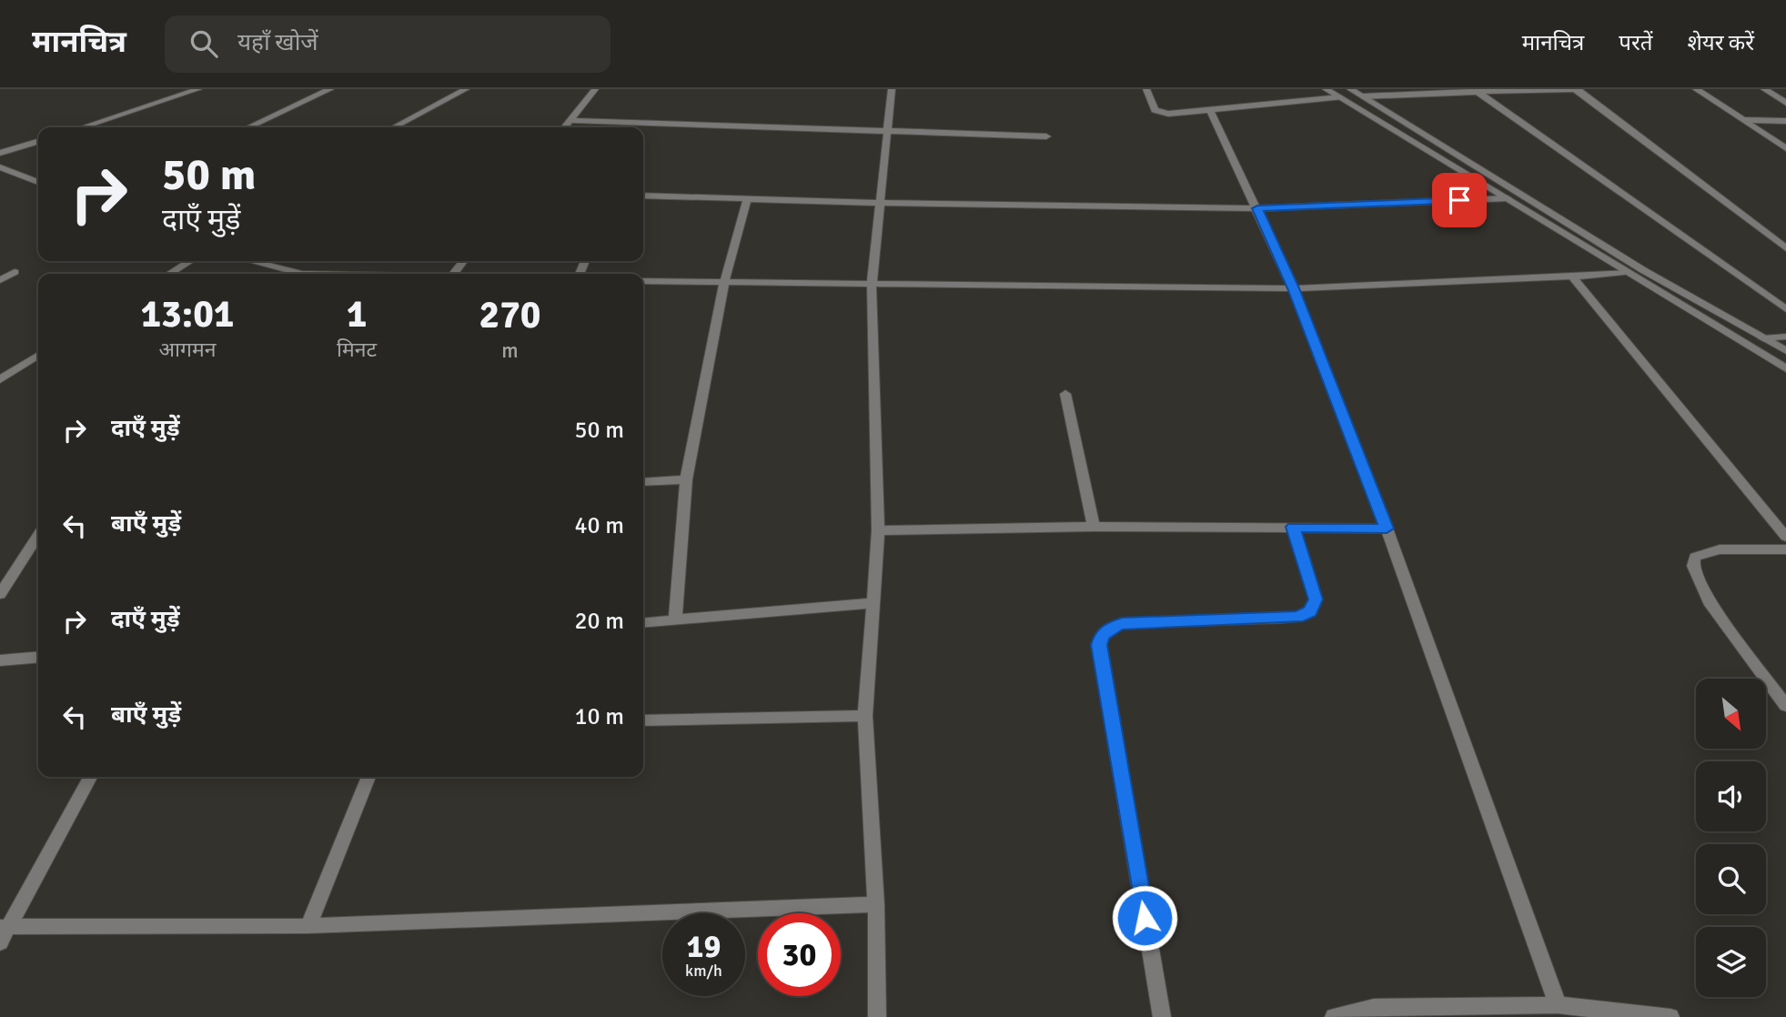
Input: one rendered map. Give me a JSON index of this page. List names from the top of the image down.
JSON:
{
  "north": "bottom right",
  "page": {
    "header": "मानचित्र",
    "search": "यहाँ खोजें",
    "nav": ["मानचित्र", "परतें", "शेयर करें"],
    "turn": ["50 m", "दाएँ मुड़ें"],
    "eta": [
      "13:01",
      "आगमन",
      "1",
      "मिनट",
      "270",
      "m"
    ],
    "list": [
      {
        "name": "दाएँ मुड़ें",
        "value": "50 m"
      },
      {
        "name": "बाएँ मुड़ें",
        "value": "40 m"
      },
      {
        "name": "दाएँ मुड़ें",
        "value": "20 m"
      },
      {
        "name": "बाएँ मुड़ें",
        "value": "10 m"
      }
    ],
    "speed": "19 km/h",
    "limit": "30"
  }
}
